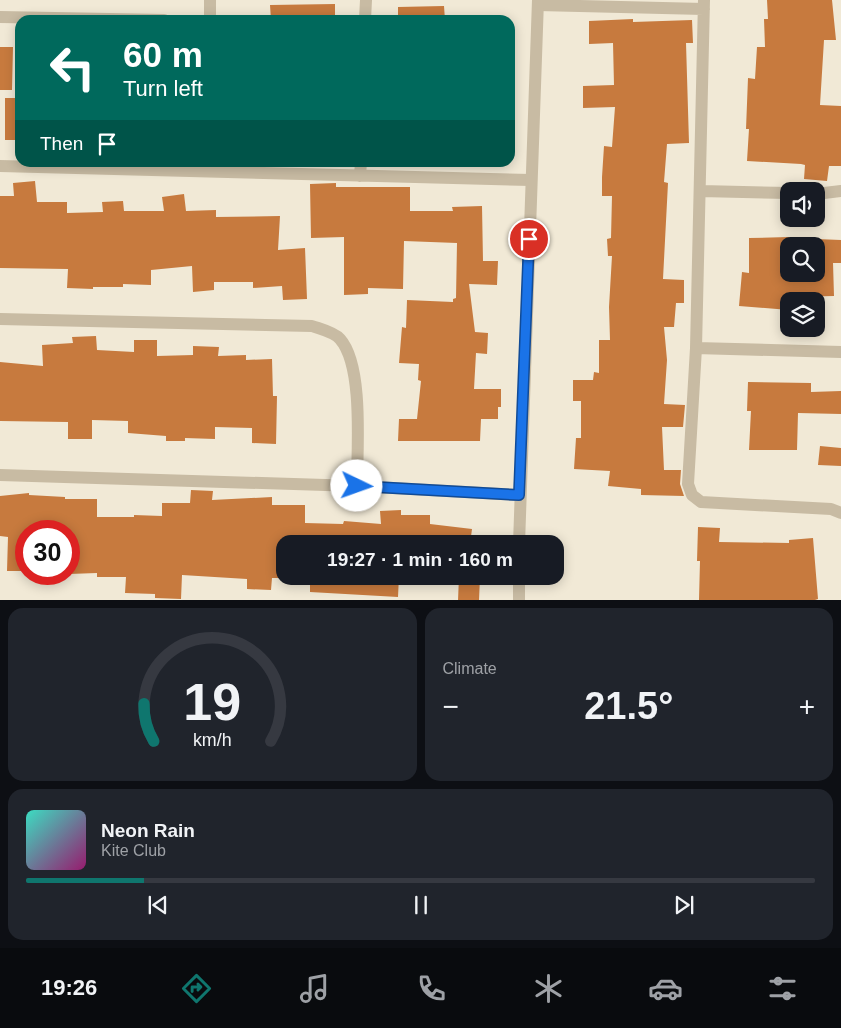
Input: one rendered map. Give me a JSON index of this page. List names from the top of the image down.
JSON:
{
  "page": {
    "turn": ["60 m", "Turn left"],
    "then": "Then",
    "limit": "30",
    "trip": "19:27 · 1 min · 160 m",
    "tile": "Climate",
    "heat": ["−", "21.5°", "+"],
    "song": ["Neon Rain", "Kite Club"],
    "tabs": "19:26",
    "gauge": ["19", "km/h"]
  }
}
